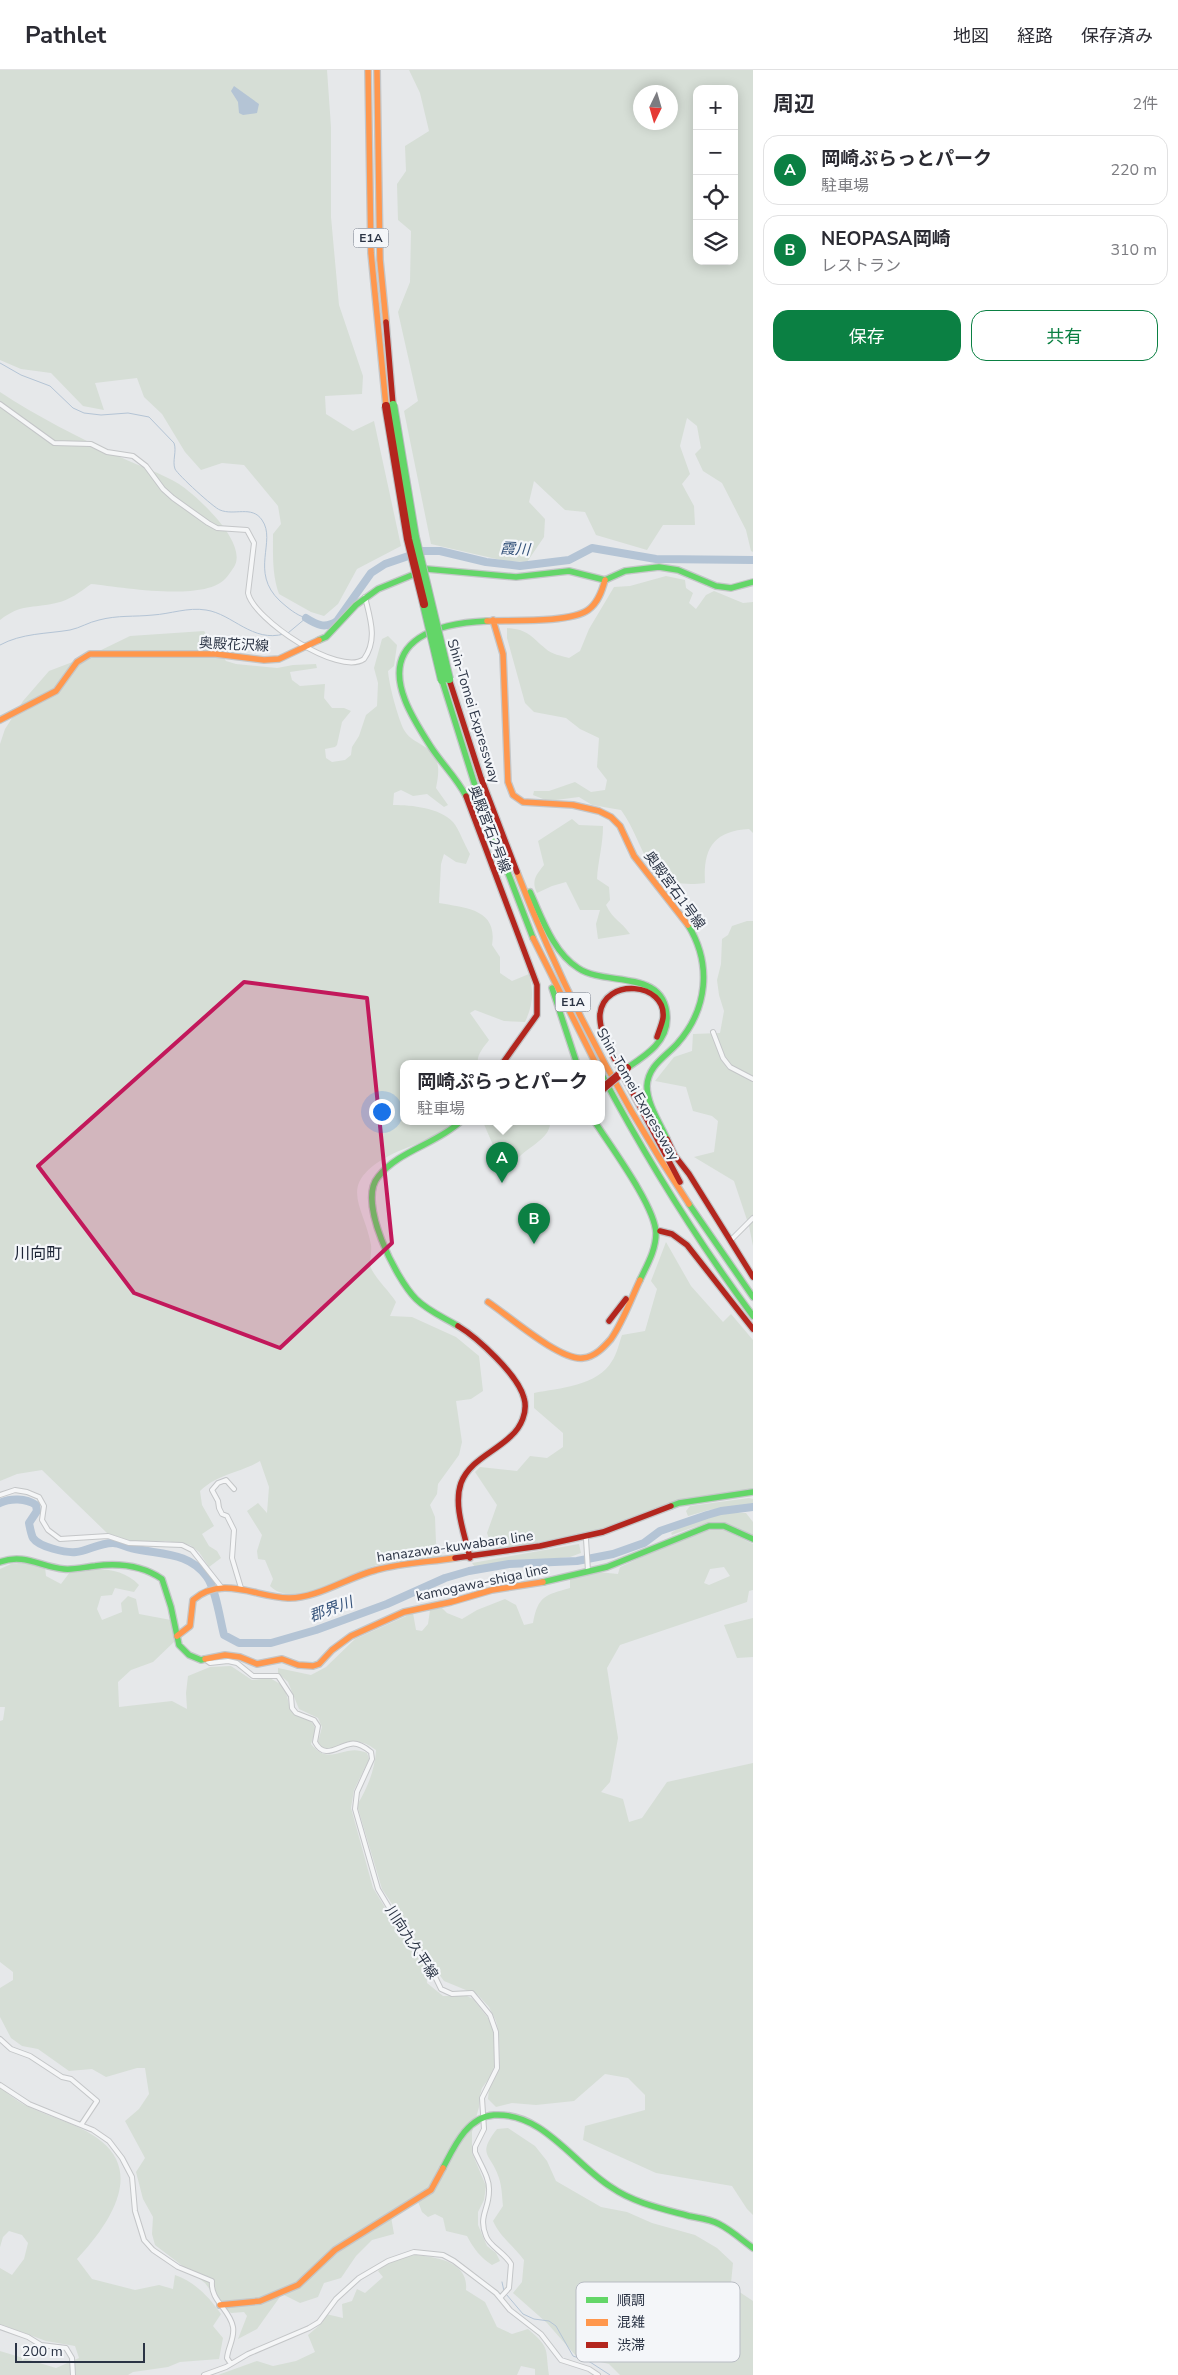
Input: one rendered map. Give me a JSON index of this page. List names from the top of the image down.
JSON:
{
  "streets": {
    "main road": [
      "E1A",
      "奥殿花沢線",
      "Shin-Tomei Expressway",
      "奥殿宮石2号線",
      "奥殿宮石1号線",
      "hanazawa-kuwabara line",
      "kamogawa-shiga line"
    ],
    "street": ["川向九久平線"]
  },
  "crossings": [
    ["奥殿花沢線", "奥殿宮石2号線"],
    ["奥殿宮石2号線", "奥殿宮石1号線"],
    ["kamogawa-shiga line", "川向九久平線"]
  ],
  "districts": ["川向町"],
  "water": ["霞川", "郡界川"],
  "legend": ["順調", "混雑", "渋滞"],
  "scale_bar": "200 m",
  "north": "bottom",
  "page": {
    "header": "Pathlet",
    "nav": ["地図", "経路", "保存済み"],
    "heading": ["周辺", "2件"],
    "map_buttons": ["+", "−"],
    "list": [
      {
        "mark": "A",
        "name": "岡崎ぷらっとパーク",
        "note": "駐車場",
        "value": "220 m"
      },
      {
        "mark": "B",
        "name": "NEOPASA岡崎",
        "note": "レストラン",
        "value": "310 m"
      }
    ],
    "buttons": ["保存", "共有"],
    "popup": ["岡崎ぷらっとパーク", "駐車場"],
    "pins": ["A", "B"],
    "scale": "200 m"
  }
}
